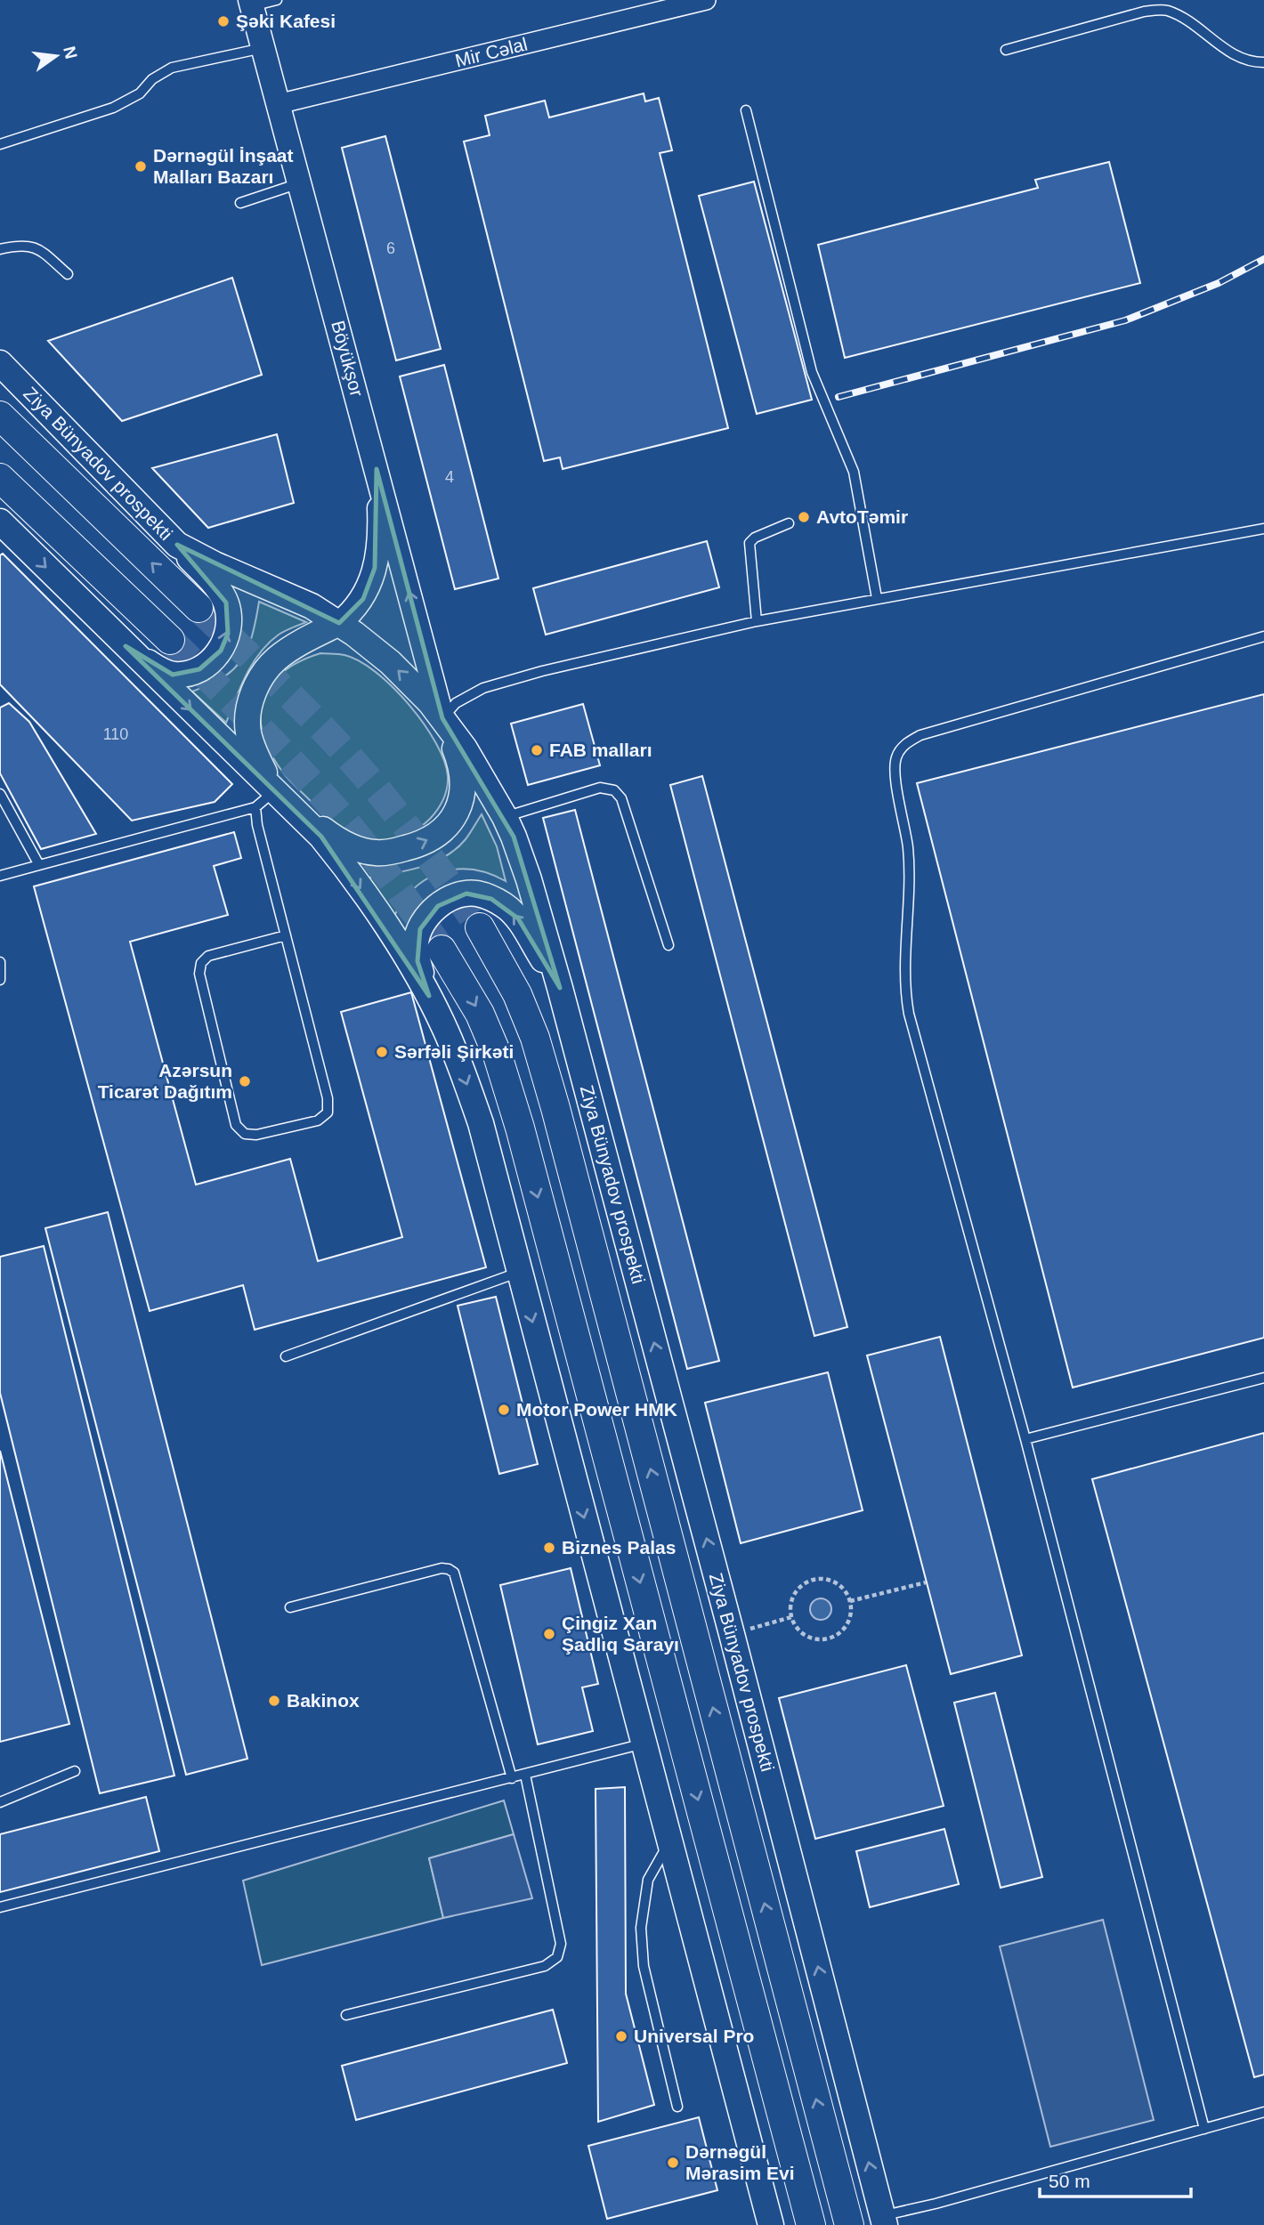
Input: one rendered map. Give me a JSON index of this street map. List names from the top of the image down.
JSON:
{
  "streets": {
    "main road": ["Ziya Bünyadov prospekti"],
    "street": ["Mir Cəlal", "Böyükşor"]
  },
  "crossings": [
    ["Mir Cəlal", "Böyükşor"],
    ["Böyükşor", "Ziya Bünyadov prospekti"]
  ],
  "places": [
    "Şəki Kafesi",
    "Dərnəgül İnşaat Malları Bazarı",
    "AvtoTəmir",
    "FAB malları",
    "Sərfəli Şirkəti",
    "Azərsun Ticarət Dağıtım",
    "Motor Power HMK",
    "Biznes Palas",
    "Çingiz Xan Şadlıq Sarayı",
    "Bakinox",
    "Universal Pro",
    "Dərnəgül Mərasim Evi"
  ],
  "house_numbers": ["6", "4", "110"],
  "scale_bar": "50 m",
  "north": "right"
}
